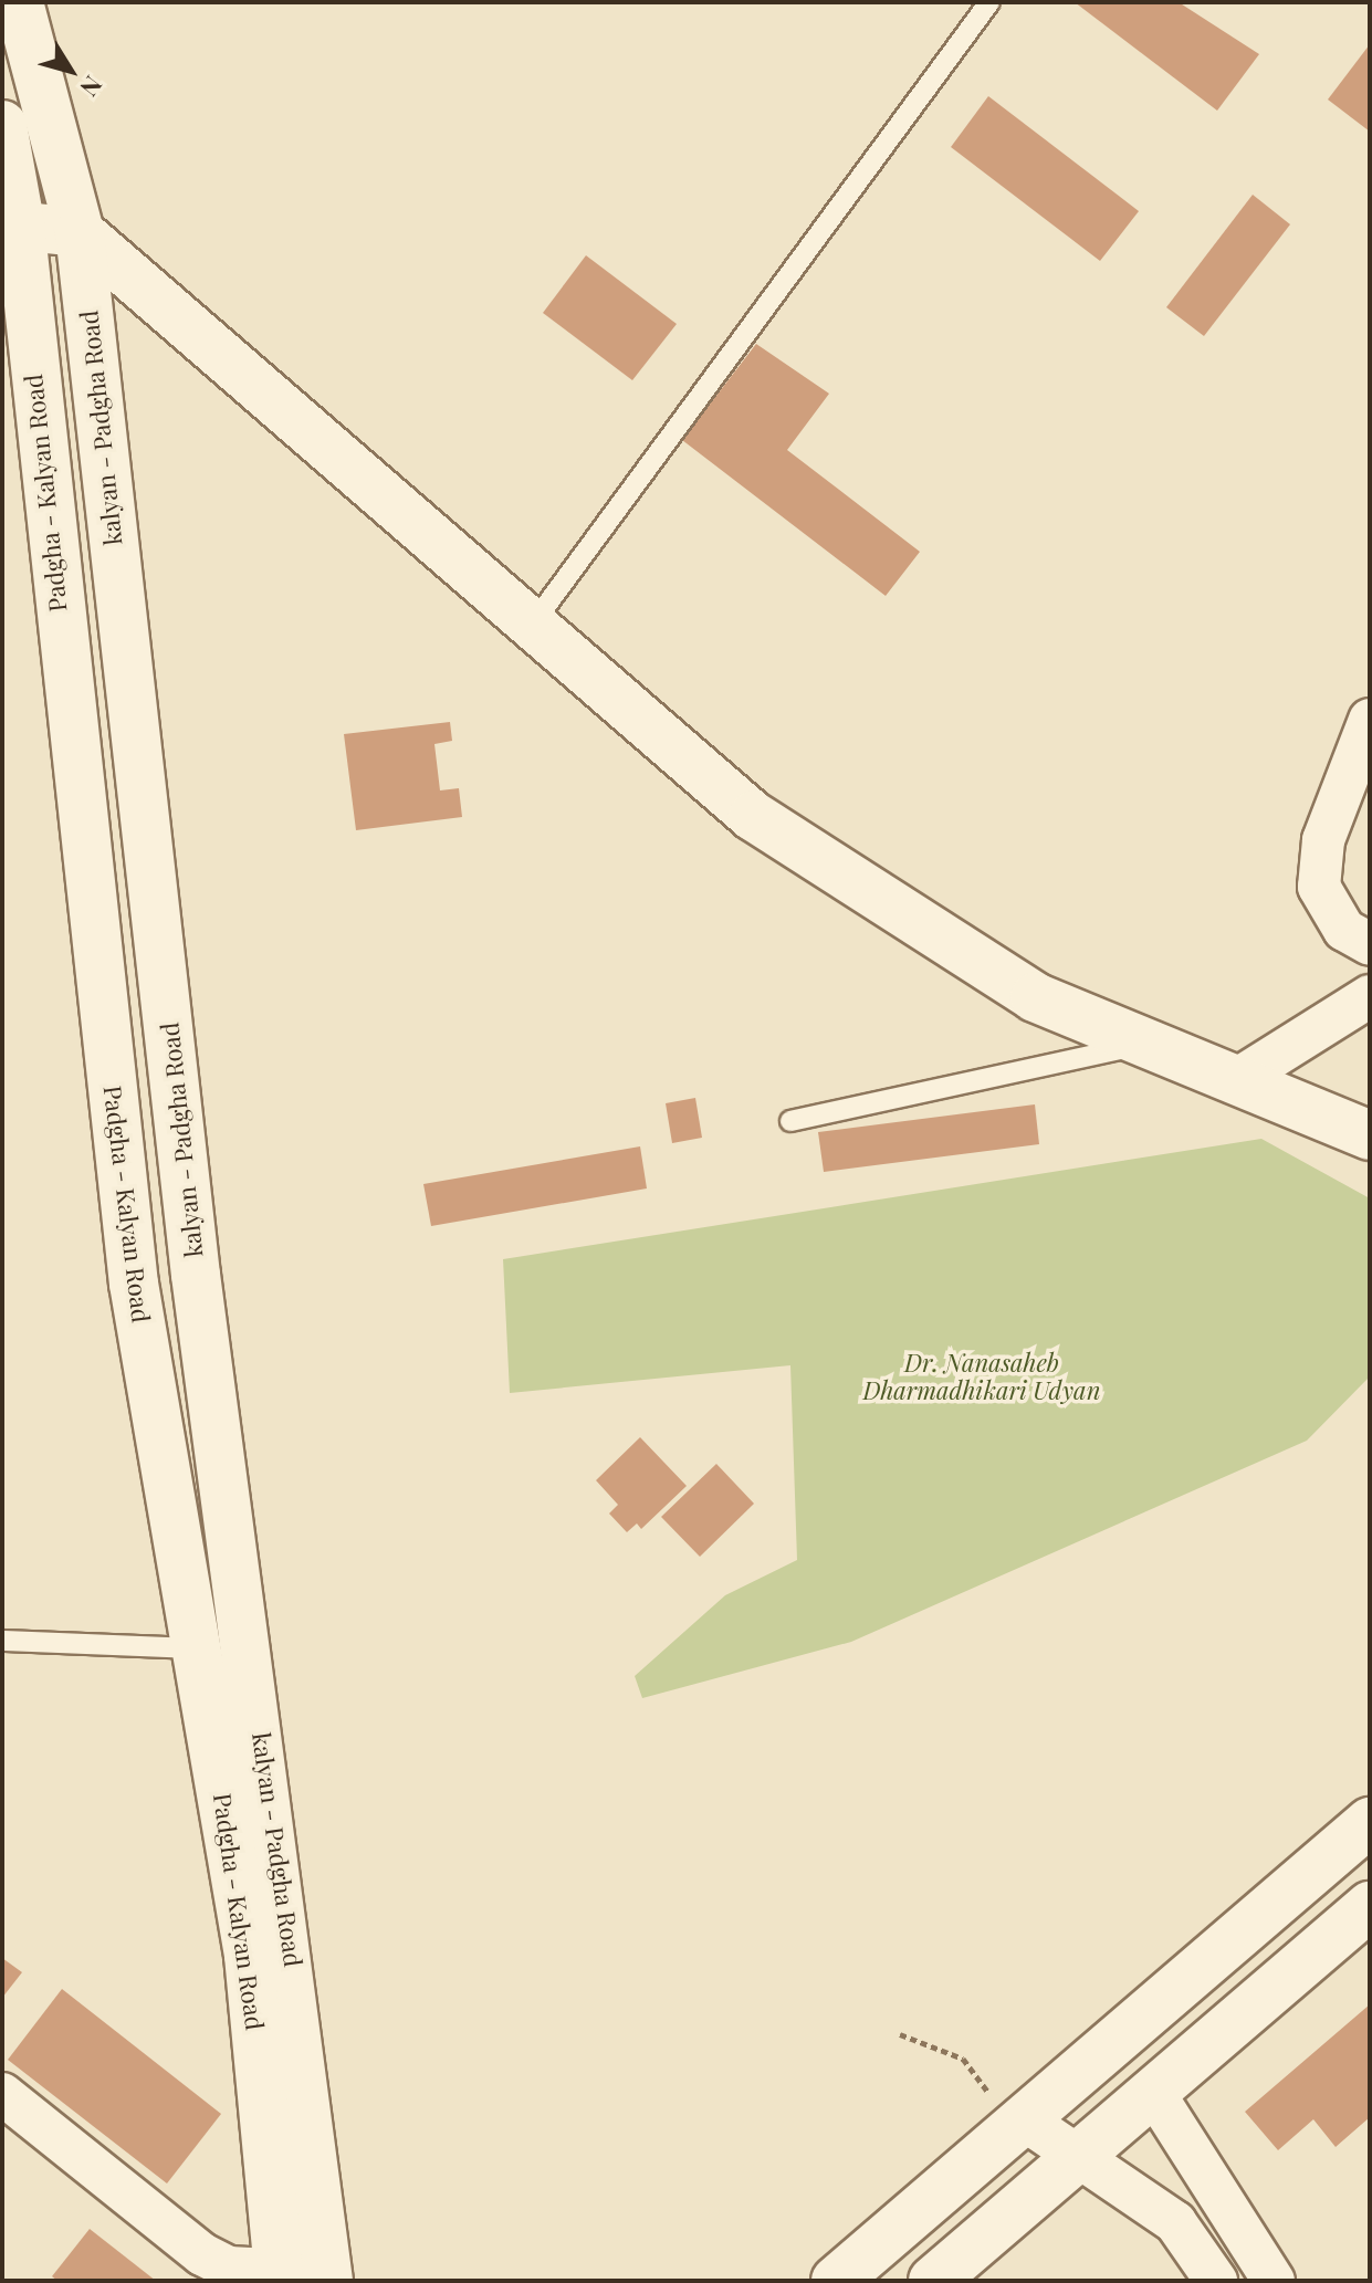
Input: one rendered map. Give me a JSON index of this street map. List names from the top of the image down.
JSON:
{
  "streets": {
    "main road": ["kalyan - Padgha Road", "Padgha - Kalyan Road"]
  },
  "parks": ["Dr. Nanasaheb Dharmadhikari Udyan"],
  "north": "bottom right"
}
